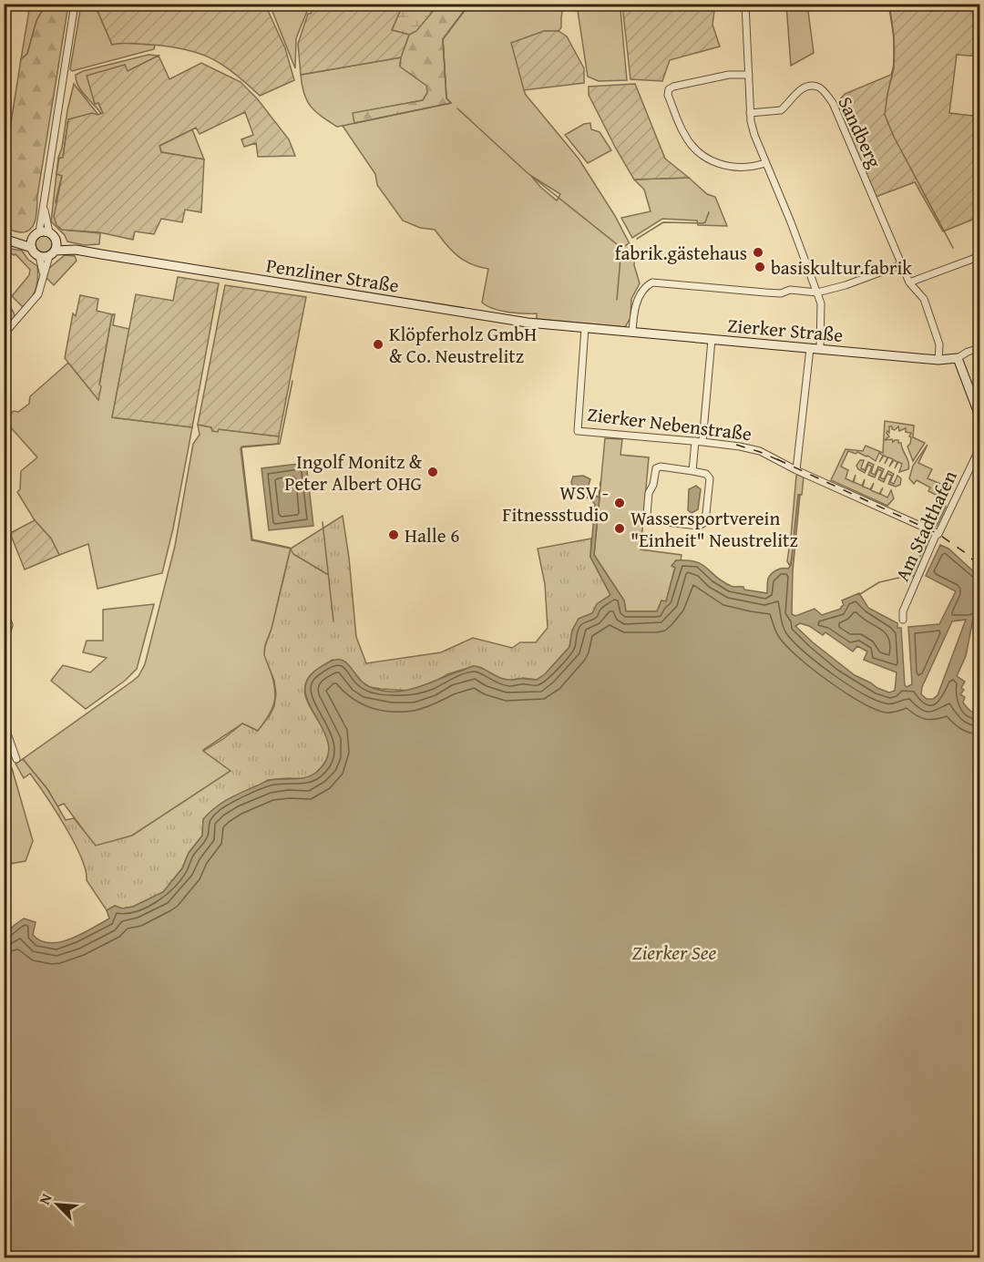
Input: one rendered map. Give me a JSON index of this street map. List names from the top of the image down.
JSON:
{
  "streets": {
    "main road": ["Penzliner Straße", "Zierker Straße"],
    "street": ["Sandberg", "Zierker Nebenstraße", "Am Stadthafen"]
  },
  "crossings": [
    ["Sandberg", "Zierker Straße"],
    ["Penzliner Straße", "Zierker Straße"],
    ["Penzliner Straße", "Zierker Nebenstraße"],
    ["Zierker Straße", "Zierker Nebenstraße"],
    ["Zierker Nebenstraße", "Am Stadthafen"]
  ],
  "water": ["Zierker See"],
  "places": [
    "fabrik.gästehaus",
    "basiskultur.fabrik",
    "Klöpferholz GmbH & Co. Neustrelitz",
    "Ingolf Monitz & Peter Albert OHG",
    "WSV - Fitnessstudio",
    "Wassersportverein \"Einheit\" Neustrelitz",
    "Halle 6"
  ],
  "north": "top left"
}
